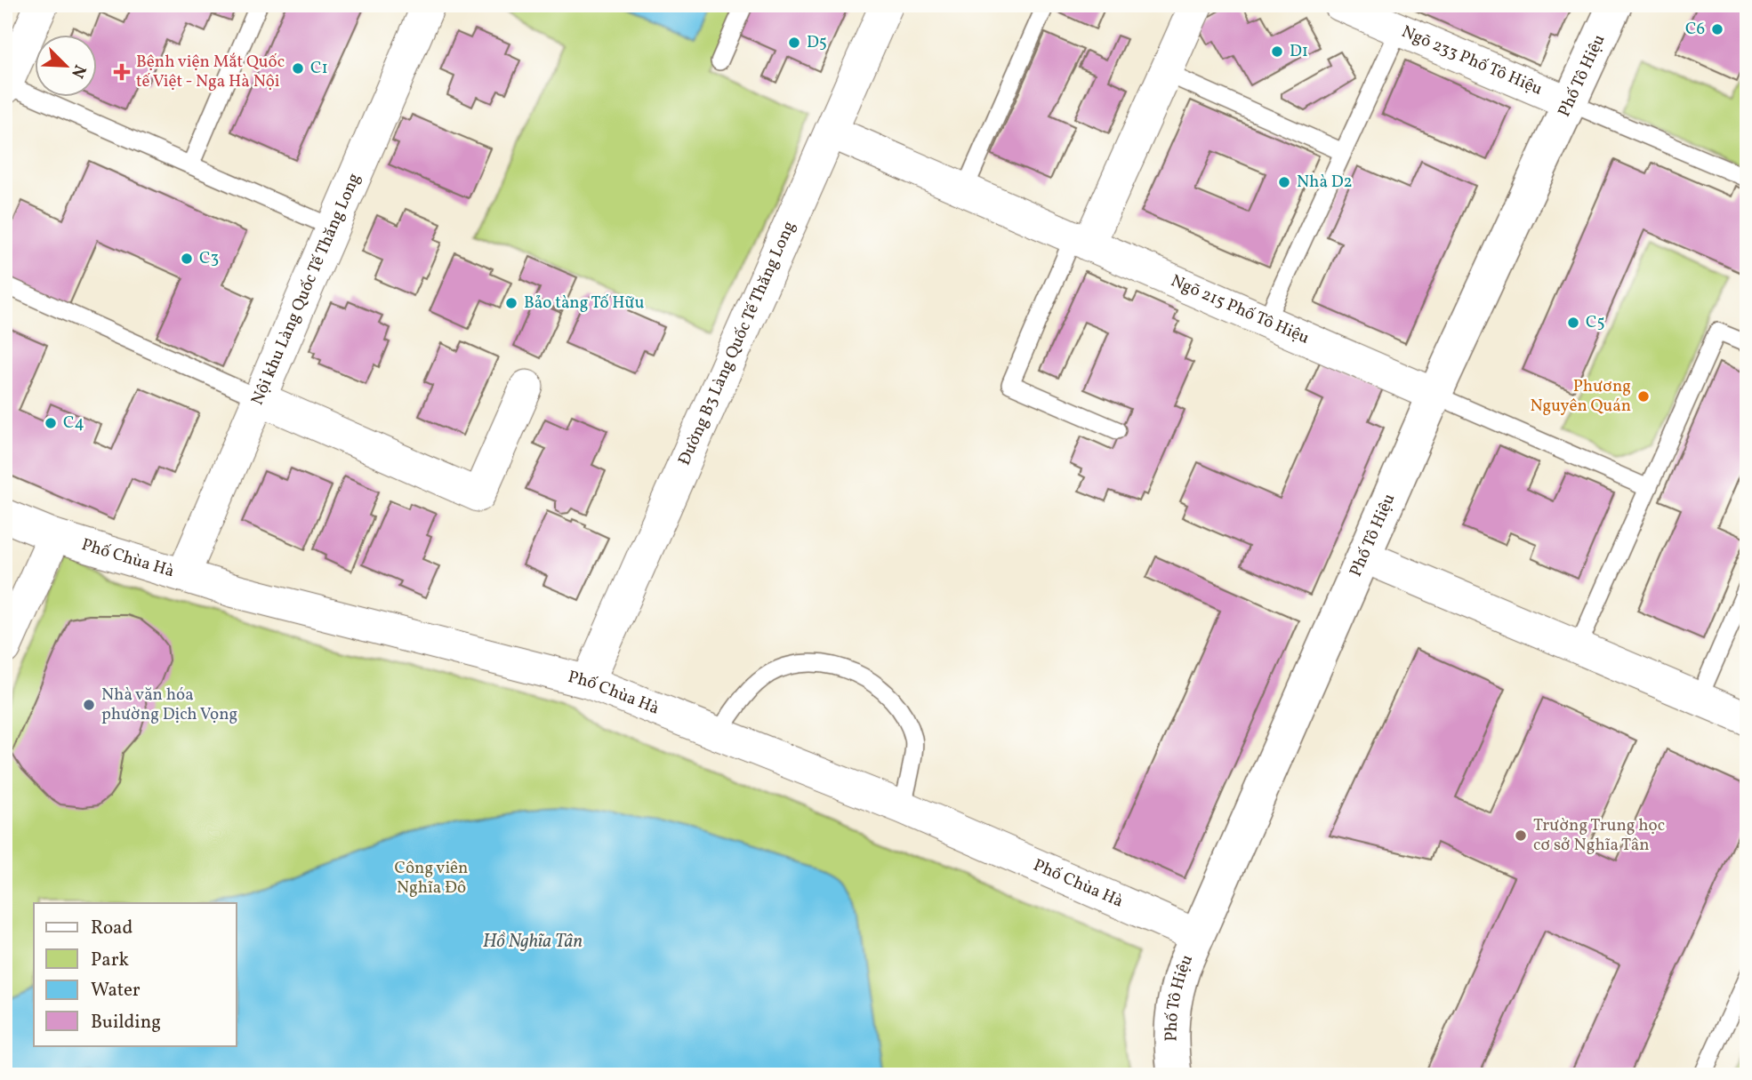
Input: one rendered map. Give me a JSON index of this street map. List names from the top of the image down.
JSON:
{
  "streets": {
    "street": [
      "Ngõ 233 Phố Tô Hiệu",
      "Phố Tô Hiệu",
      "Nội khu Làng Quốc Tế Thăng Long",
      "Ngõ 215 Phố Tô Hiệu",
      "Đường B3 Làng Quốc Tế Thăng Long",
      "Phố Chùa Hà"
    ]
  },
  "crossings": [
    ["Ngõ 233 Phố Tô Hiệu", "Phố Tô Hiệu"],
    ["Phố Tô Hiệu", "Ngõ 215 Phố Tô Hiệu"],
    ["Phố Tô Hiệu", "Phố Chùa Hà"],
    ["Nội khu Làng Quốc Tế Thăng Long", "Phố Chùa Hà"],
    ["Ngõ 215 Phố Tô Hiệu", "Đường B3 Làng Quốc Tế Thăng Long"],
    ["Đường B3 Làng Quốc Tế Thăng Long", "Phố Chùa Hà"]
  ],
  "water": ["Hồ Nghĩa Tân"],
  "parks": ["Công viên Nghĩa Đô"],
  "places": {
    "other": [
      "C6",
      "D5",
      "D1",
      "C1",
      "Nhà D2",
      "C3",
      "Bảo tàng Tố Hữu",
      "C5",
      "Phương Nguyên Quán",
      "C4",
      "Nhà văn hóa phường Dịch Vọng",
      "Trường Trung học cơ sở Nghĩa Tân"
    ],
    "health": ["Bệnh viện Mắt Quốc tế Việt - Nga Hà Nội"]
  },
  "legend": [
    "Road",
    "Park",
    "Water",
    "Building"
  ],
  "north": "bottom right"
}
